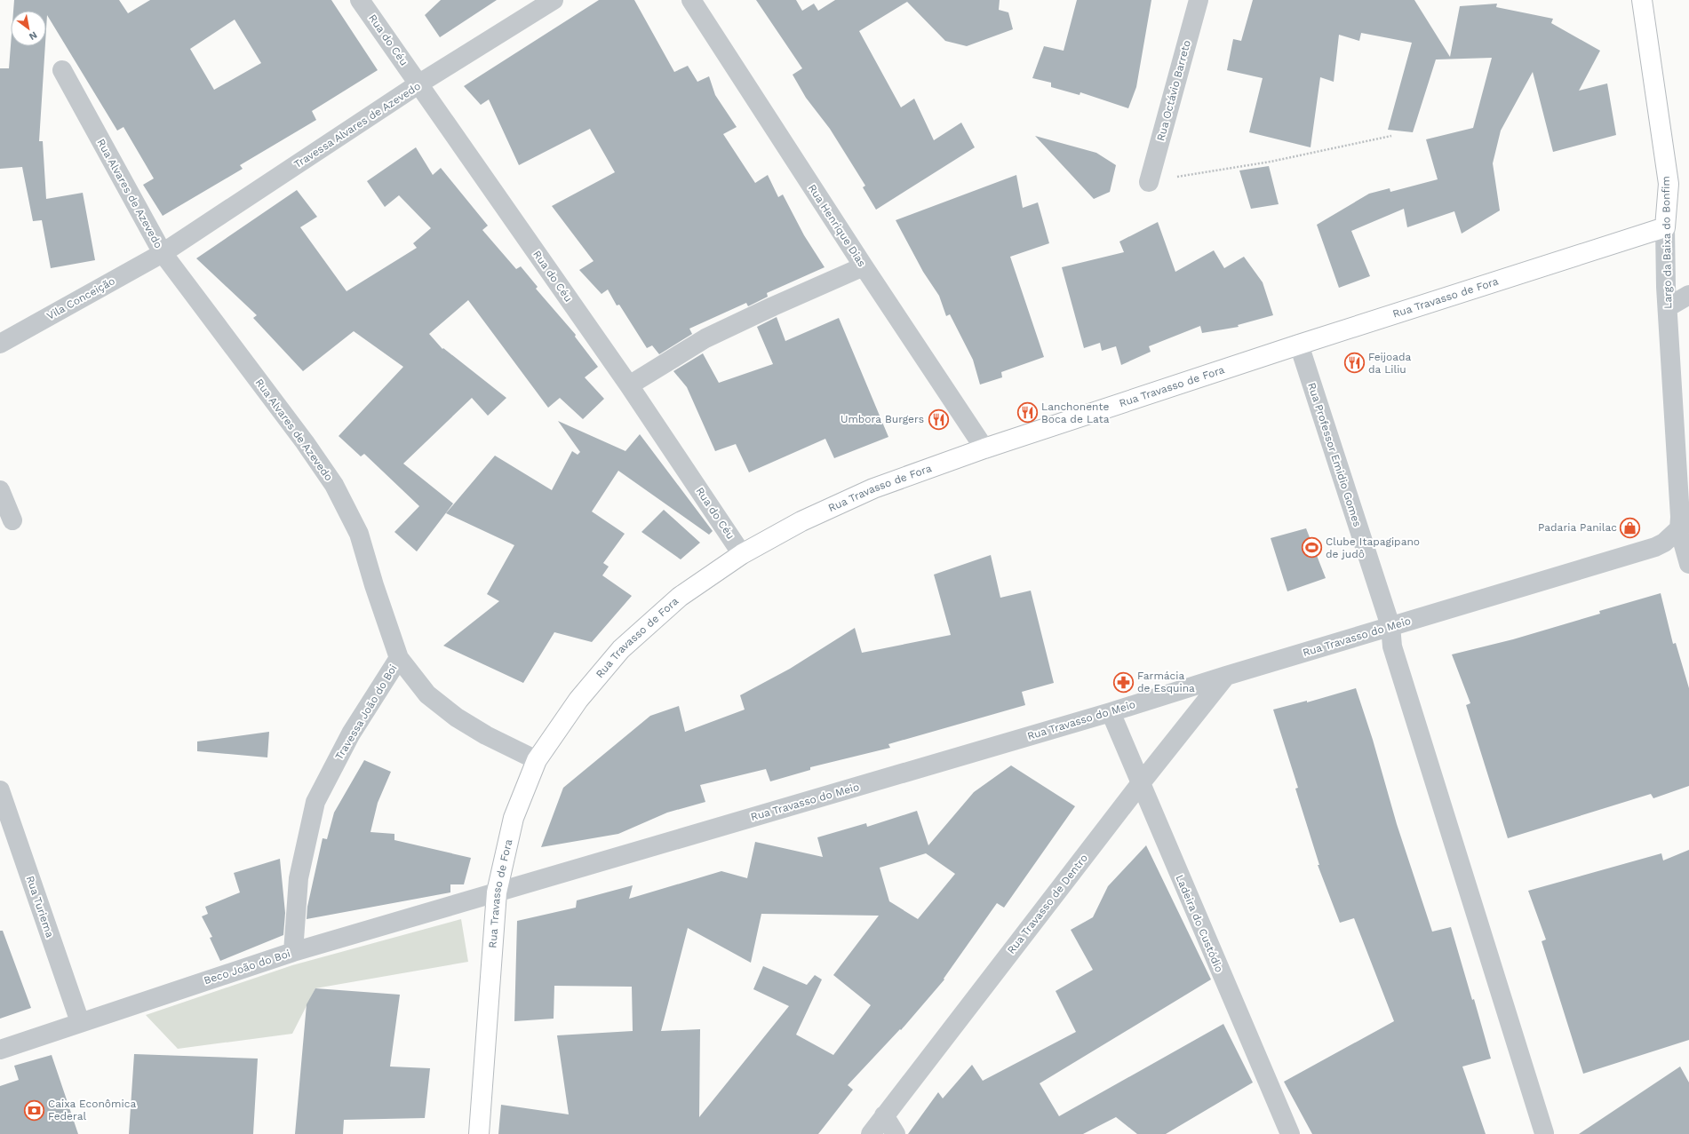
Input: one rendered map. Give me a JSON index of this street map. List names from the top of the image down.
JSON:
{
  "streets": {
    "main road": ["Largo da Baixa do Bonfim", "Rua Travasso de Fora"],
    "street": [
      "Rua do Céu",
      "Rua Octávio Barreto",
      "Travessa Alvares de Azevedo",
      "Rua Alvares de Azevedo",
      "Rua Henrique Dias",
      "Vila Conceição",
      "Rua Professor Emidio Gomes",
      "Rua Travasso do Meio",
      "Travessa João do Boi",
      "Rua Travasso de Dentro",
      "Rua Turiema",
      "Ladeira do Custódio",
      "Beco João do Boi"
    ]
  },
  "crossings": [
    ["Rua do Céu", "Travessa Alvares de Azevedo"],
    ["Rua do Céu", "Rua Travasso de Fora"],
    ["Travessa Alvares de Azevedo", "Rua Alvares de Azevedo"],
    ["Travessa Alvares de Azevedo", "Vila Conceição"],
    ["Rua Alvares de Azevedo", "Vila Conceição"],
    ["Rua Alvares de Azevedo", "Rua Travasso de Fora"],
    ["Rua Alvares de Azevedo", "Travessa João do Boi"],
    ["Rua Henrique Dias", "Rua Travasso de Fora"],
    ["Largo da Baixa do Bonfim", "Rua Travasso de Fora"],
    ["Largo da Baixa do Bonfim", "Rua Travasso do Meio"],
    ["Rua Travasso de Fora", "Rua Professor Emidio Gomes"],
    ["Rua Travasso de Fora", "Rua Travasso do Meio"],
    ["Rua Travasso de Fora", "Beco João do Boi"],
    ["Rua Professor Emidio Gomes", "Rua Travasso do Meio"],
    ["Rua Travasso do Meio", "Rua Travasso de Dentro"],
    ["Rua Travasso do Meio", "Ladeira do Custódio"],
    ["Rua Travasso do Meio", "Beco João do Boi"],
    ["Travessa João do Boi", "Beco João do Boi"],
    ["Rua Travasso de Dentro", "Ladeira do Custódio"],
    ["Rua Turiema", "Beco João do Boi"]
  ],
  "places": {
    "restaurant": ["Feijoada da Liliu", "Lanchonente Boca de Lata", "Umbora Burgers"],
    "shop": ["Padaria Panilac"],
    "sports": ["Clube Itapagipano de judô"],
    "pharmacy": ["Farmácia de Esquina"],
    "bank": ["Caixa Econômica Federal"]
  },
  "north": "bottom right"
}
